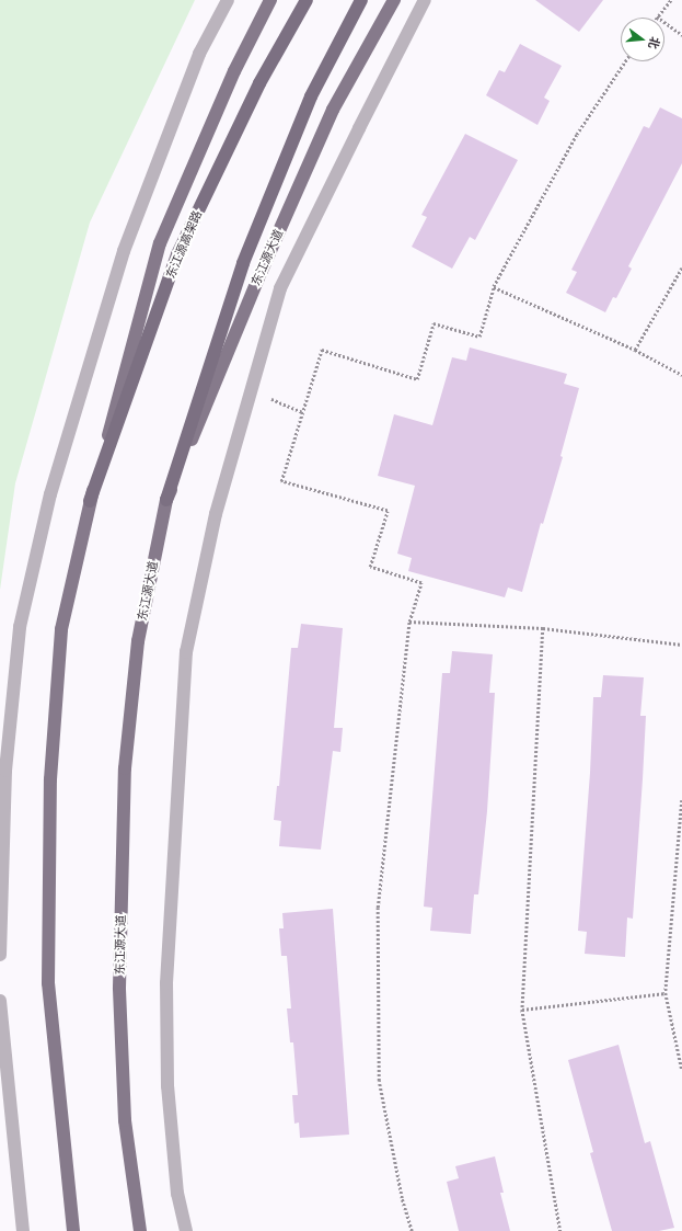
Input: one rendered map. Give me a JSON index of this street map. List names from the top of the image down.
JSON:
{
  "streets": {
    "highway": ["东江源高架路"],
    "main road": ["东江源大道"]
  },
  "north": "right"
}
